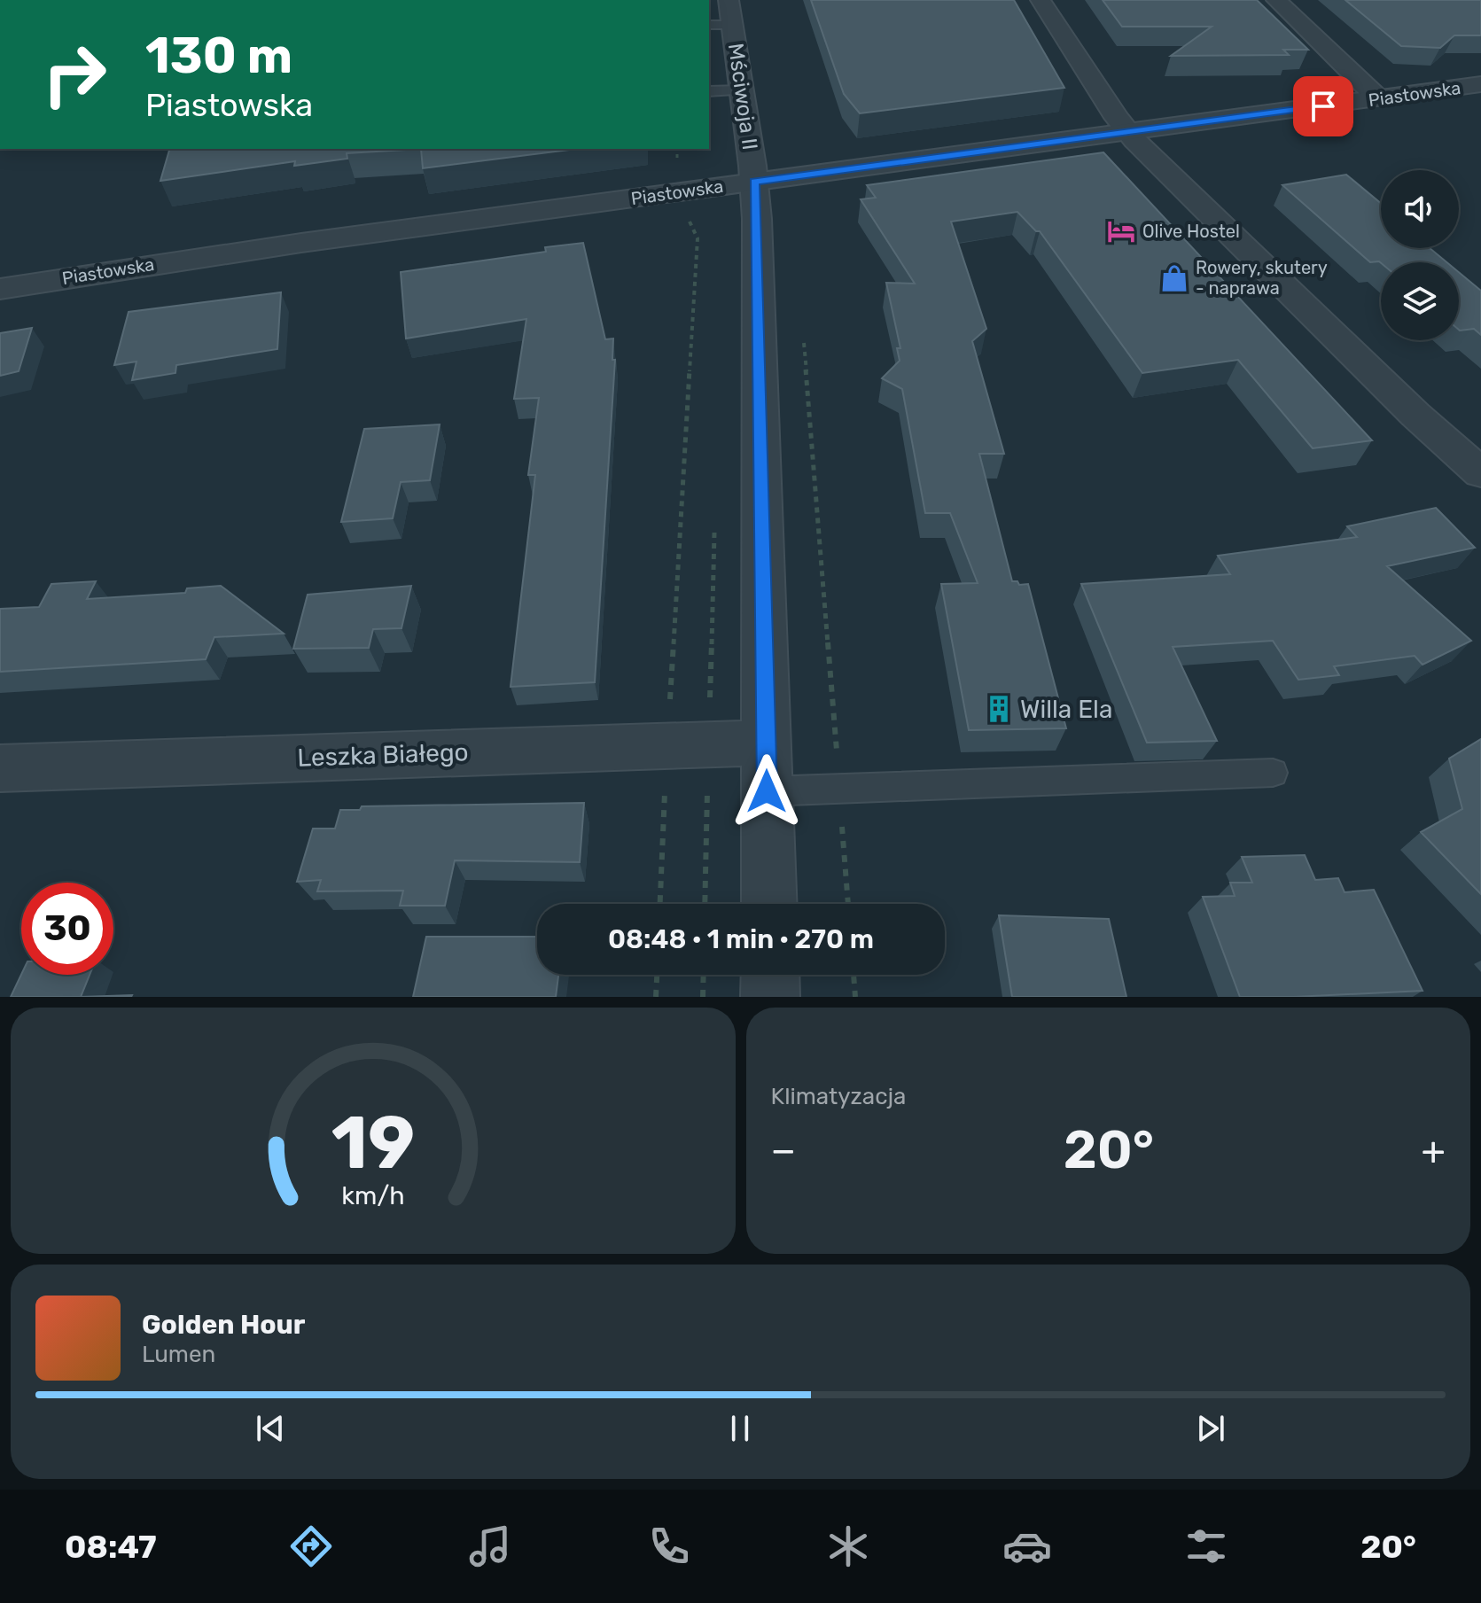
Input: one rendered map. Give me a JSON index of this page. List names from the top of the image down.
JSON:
{
  "streets": {
    "street": ["Piastowska", "Mściwoja II", "Leszka Białego"]
  },
  "crossings": [
    ["Piastowska", "Mściwoja II"],
    ["Mściwoja II", "Leszka Białego"]
  ],
  "places": {
    "hotel": ["Olive Hostel"],
    "shop": ["Rowery, skutery - naprawa"],
    "building": ["Willa Ela"]
  },
  "page": {
    "turn": ["130 m", "Piastowska"],
    "limit": "30",
    "trip": "08:48 · 1 min · 270 m",
    "tile": "Klimatyzacja",
    "heat": ["−", "20°", "+"],
    "song": ["Golden Hour", "Lumen"],
    "tabs": ["08:47", "20°"],
    "gauge": ["19", "km/h"]
  }
}
